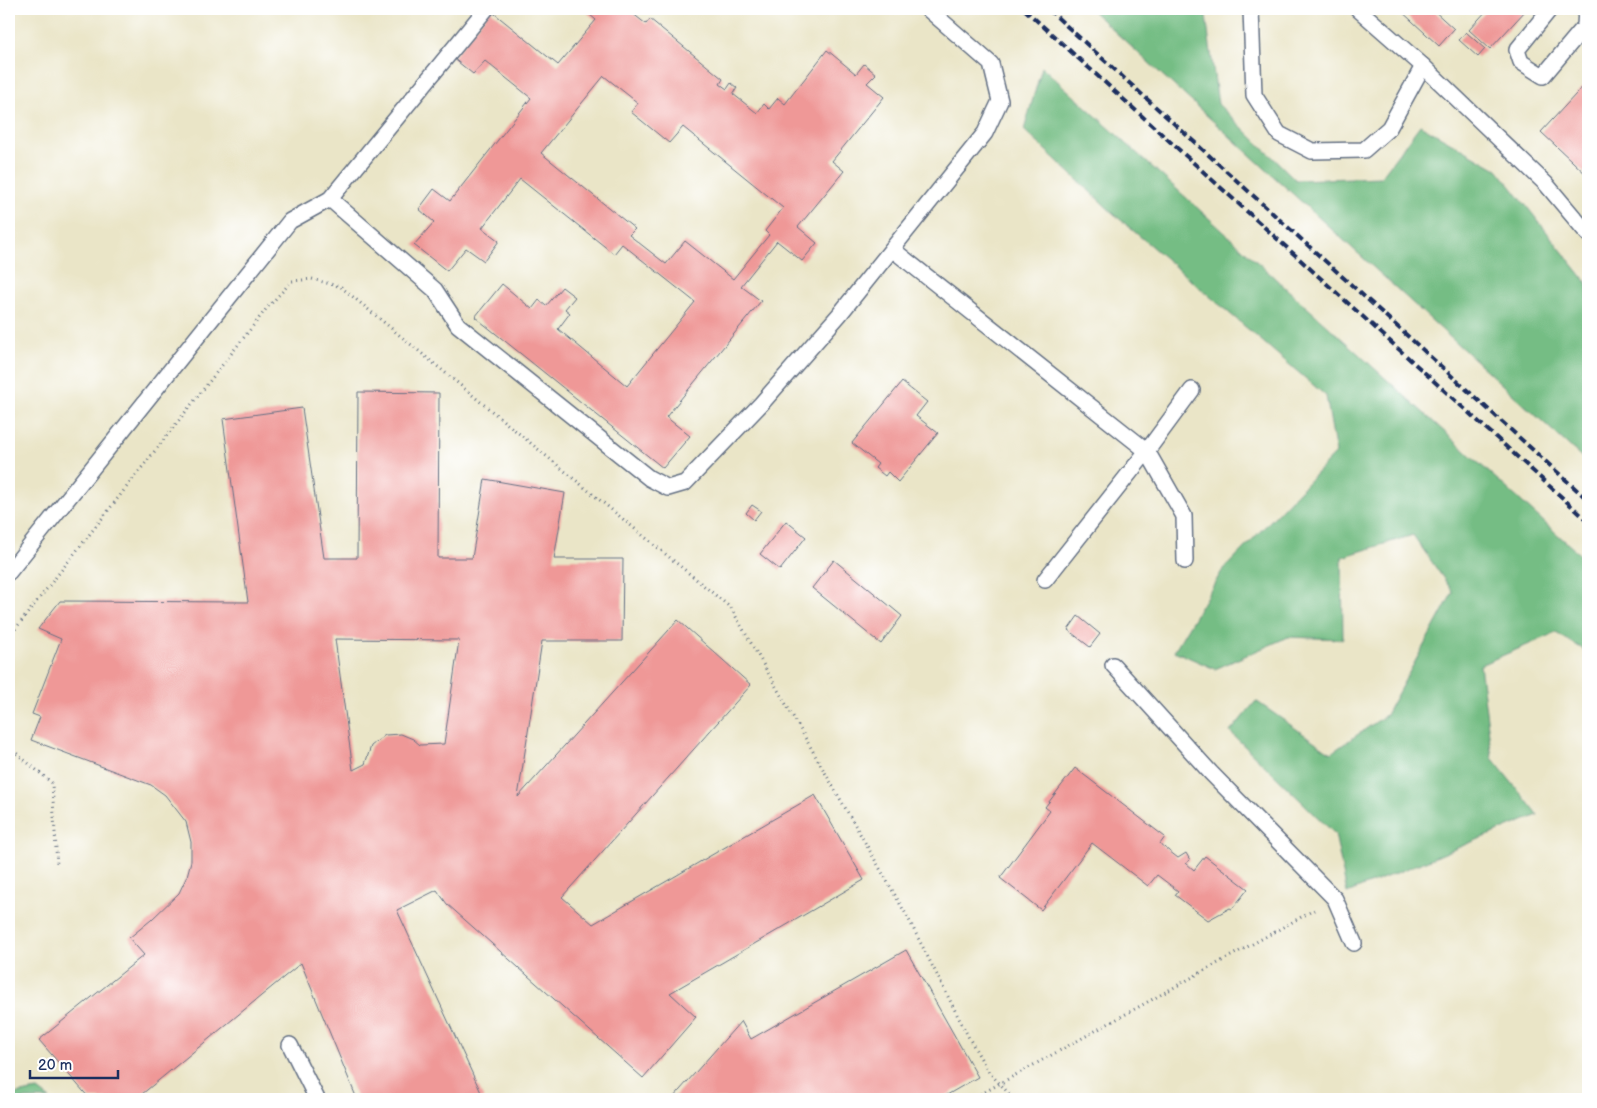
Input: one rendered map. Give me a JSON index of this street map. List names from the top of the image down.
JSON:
{
  "scale_bar": "20 m"
}
